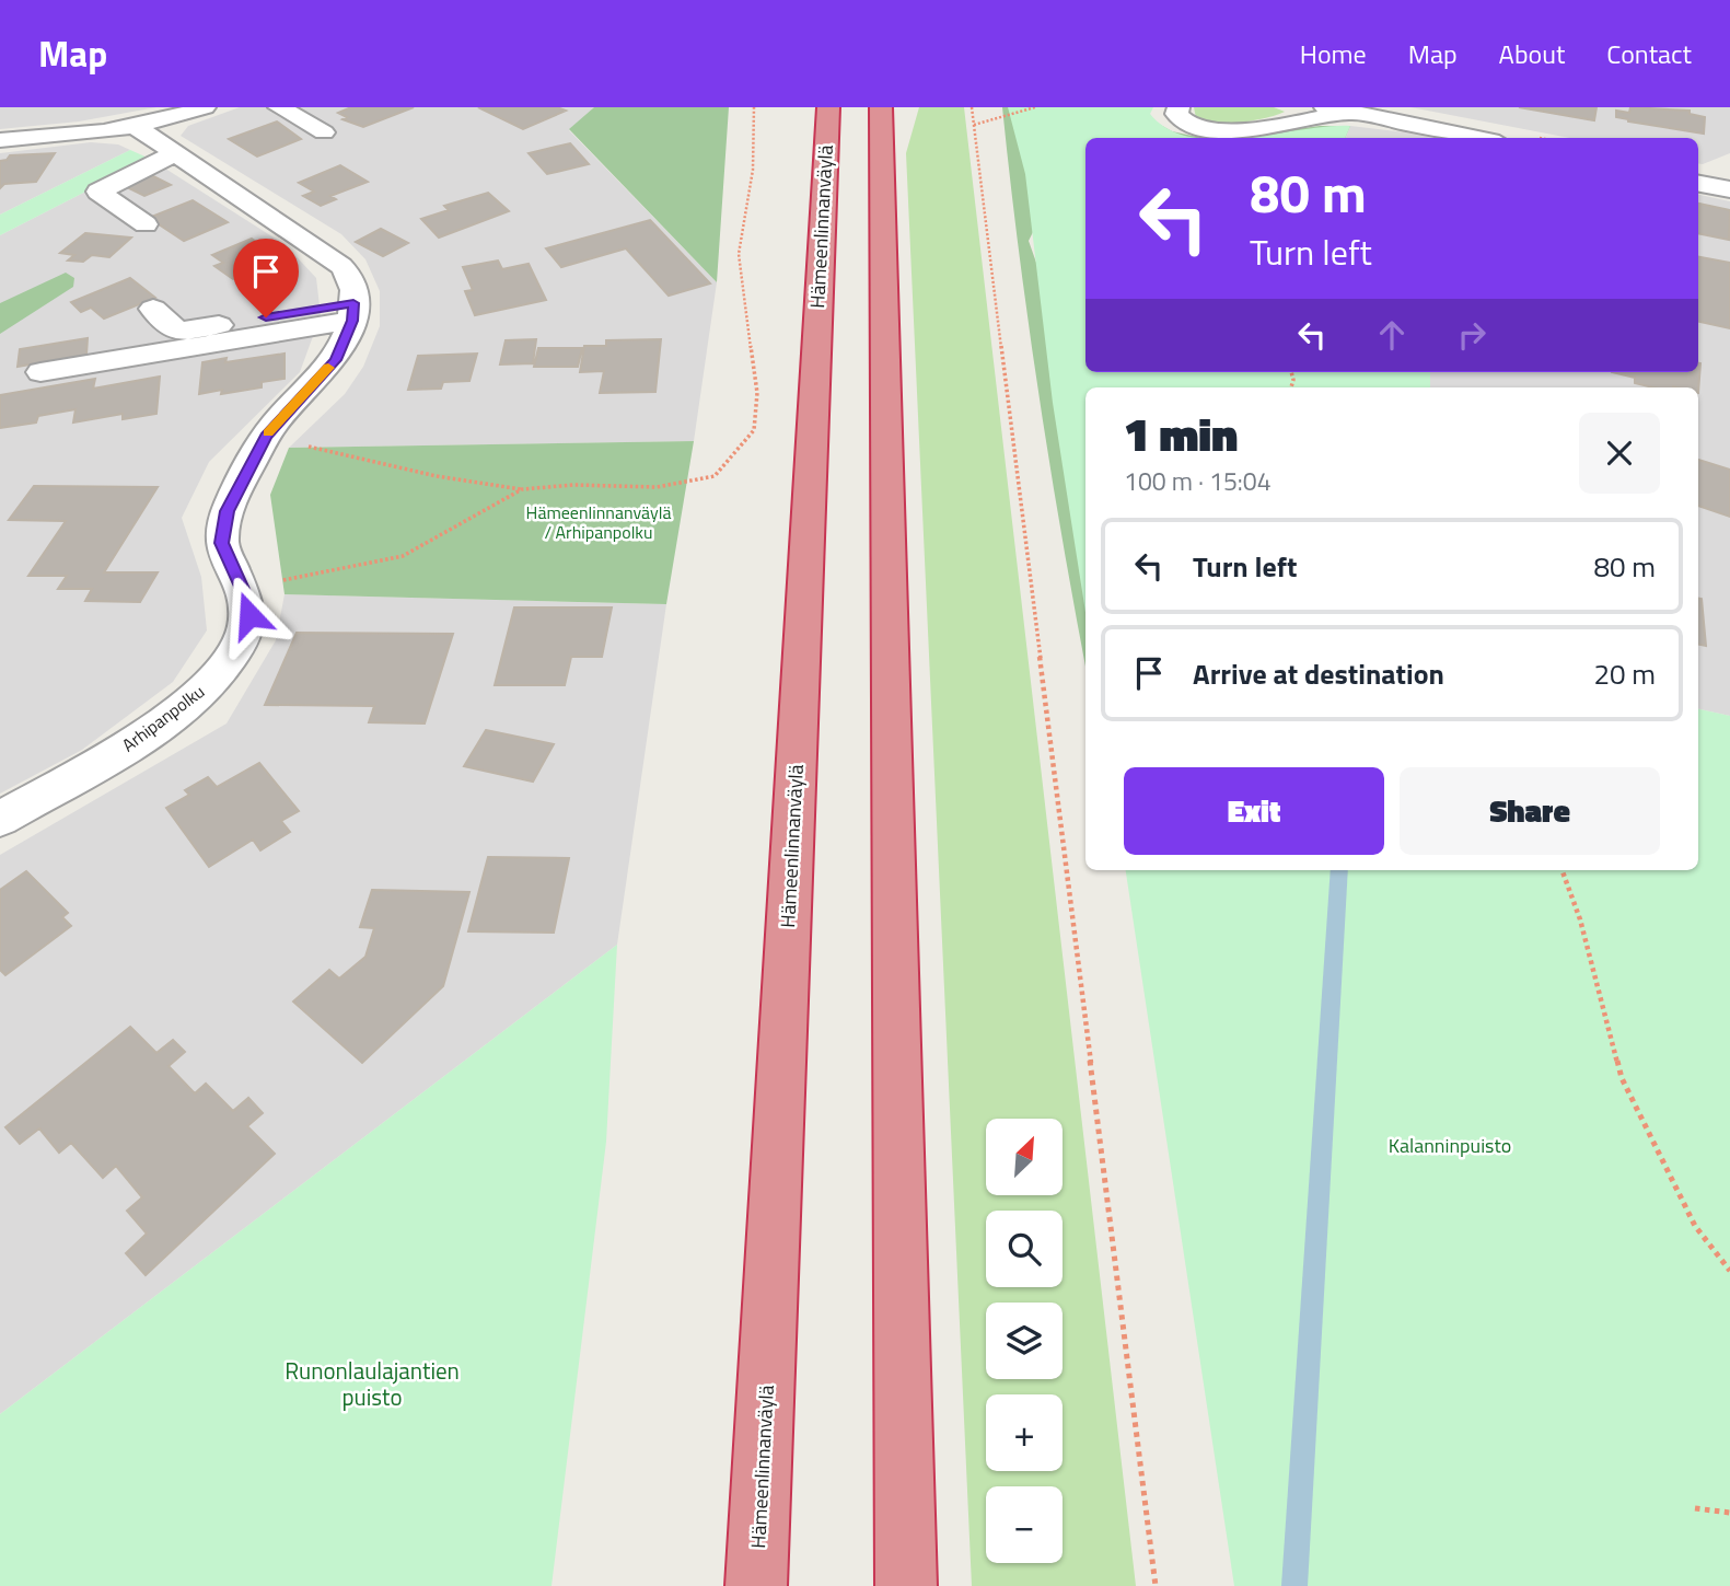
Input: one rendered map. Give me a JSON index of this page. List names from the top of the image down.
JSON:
{
  "streets": {
    "highway": ["Hämeenlinnanväylä"],
    "street": ["Arhipanpolku"]
  },
  "parks": ["Hämeenlinnanväylä / Arhipanpolku", "Kalanninpuisto", "Runonlaulajantien puisto"],
  "north": "top right",
  "page": {
    "header": "Map",
    "nav": [
      "Home",
      "Map",
      "About",
      "Contact"
    ],
    "turn": ["80 m", "Turn left"],
    "heading": ["1 min", "100 m · 15:04"],
    "list": [
      {
        "name": "Turn left",
        "value": "80 m"
      },
      {
        "name": "Arrive at destination",
        "value": "20 m"
      }
    ],
    "buttons": ["Exit", "Share"],
    "map_buttons": ["+", "−"]
  }
}
